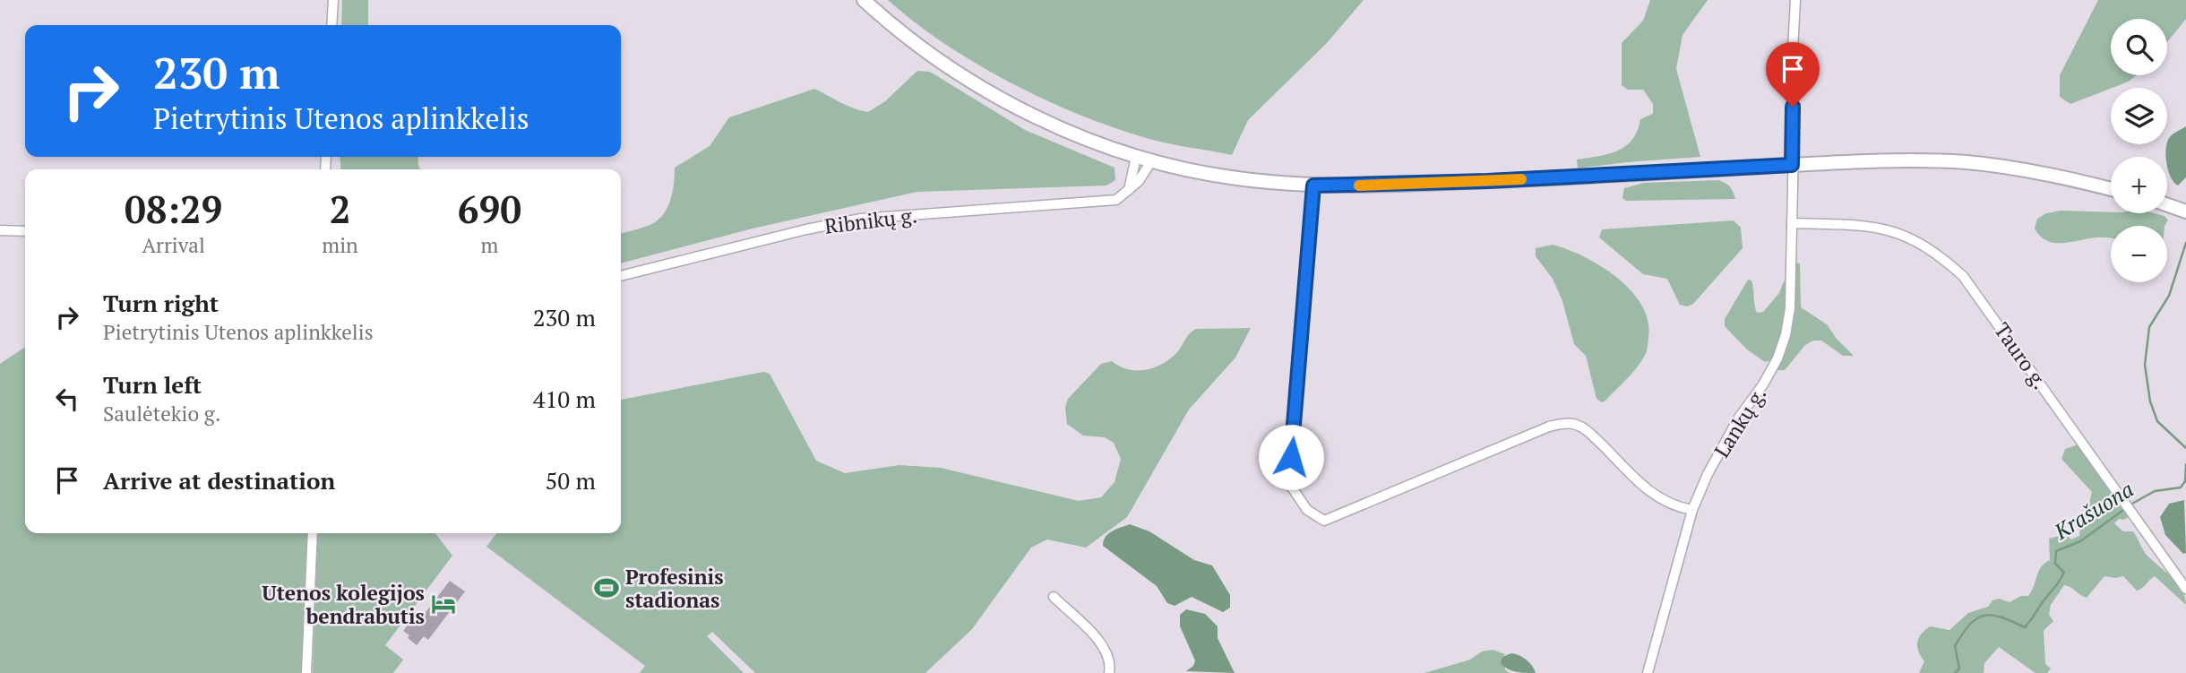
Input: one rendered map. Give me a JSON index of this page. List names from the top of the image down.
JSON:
{
  "streets": {
    "street": ["Ribnikų g.", "Tauro g.", "Lankų g."]
  },
  "crossings": [
    ["Tauro g.", "Lankų g."]
  ],
  "water": ["Krašuona"],
  "places": {
    "sports": ["Profesinis stadionas"],
    "hotel": ["Utenos kolegijos bendrabutis"]
  },
  "page": {
    "map_buttons": ["+", "−"],
    "turn": ["230 m", "Pietrytinis Utenos aplinkkelis"],
    "eta": [
      "08:29",
      "Arrival",
      "2",
      "min",
      "690",
      "m"
    ],
    "list": [
      {
        "name": "Turn right",
        "note": "Pietrytinis Utenos aplinkkelis",
        "value": "230 m"
      },
      {
        "name": "Turn left",
        "note": "Saulėtekio g.",
        "value": "410 m"
      },
      {
        "name": "Arrive at destination",
        "value": "50 m"
      }
    ]
  }
}
